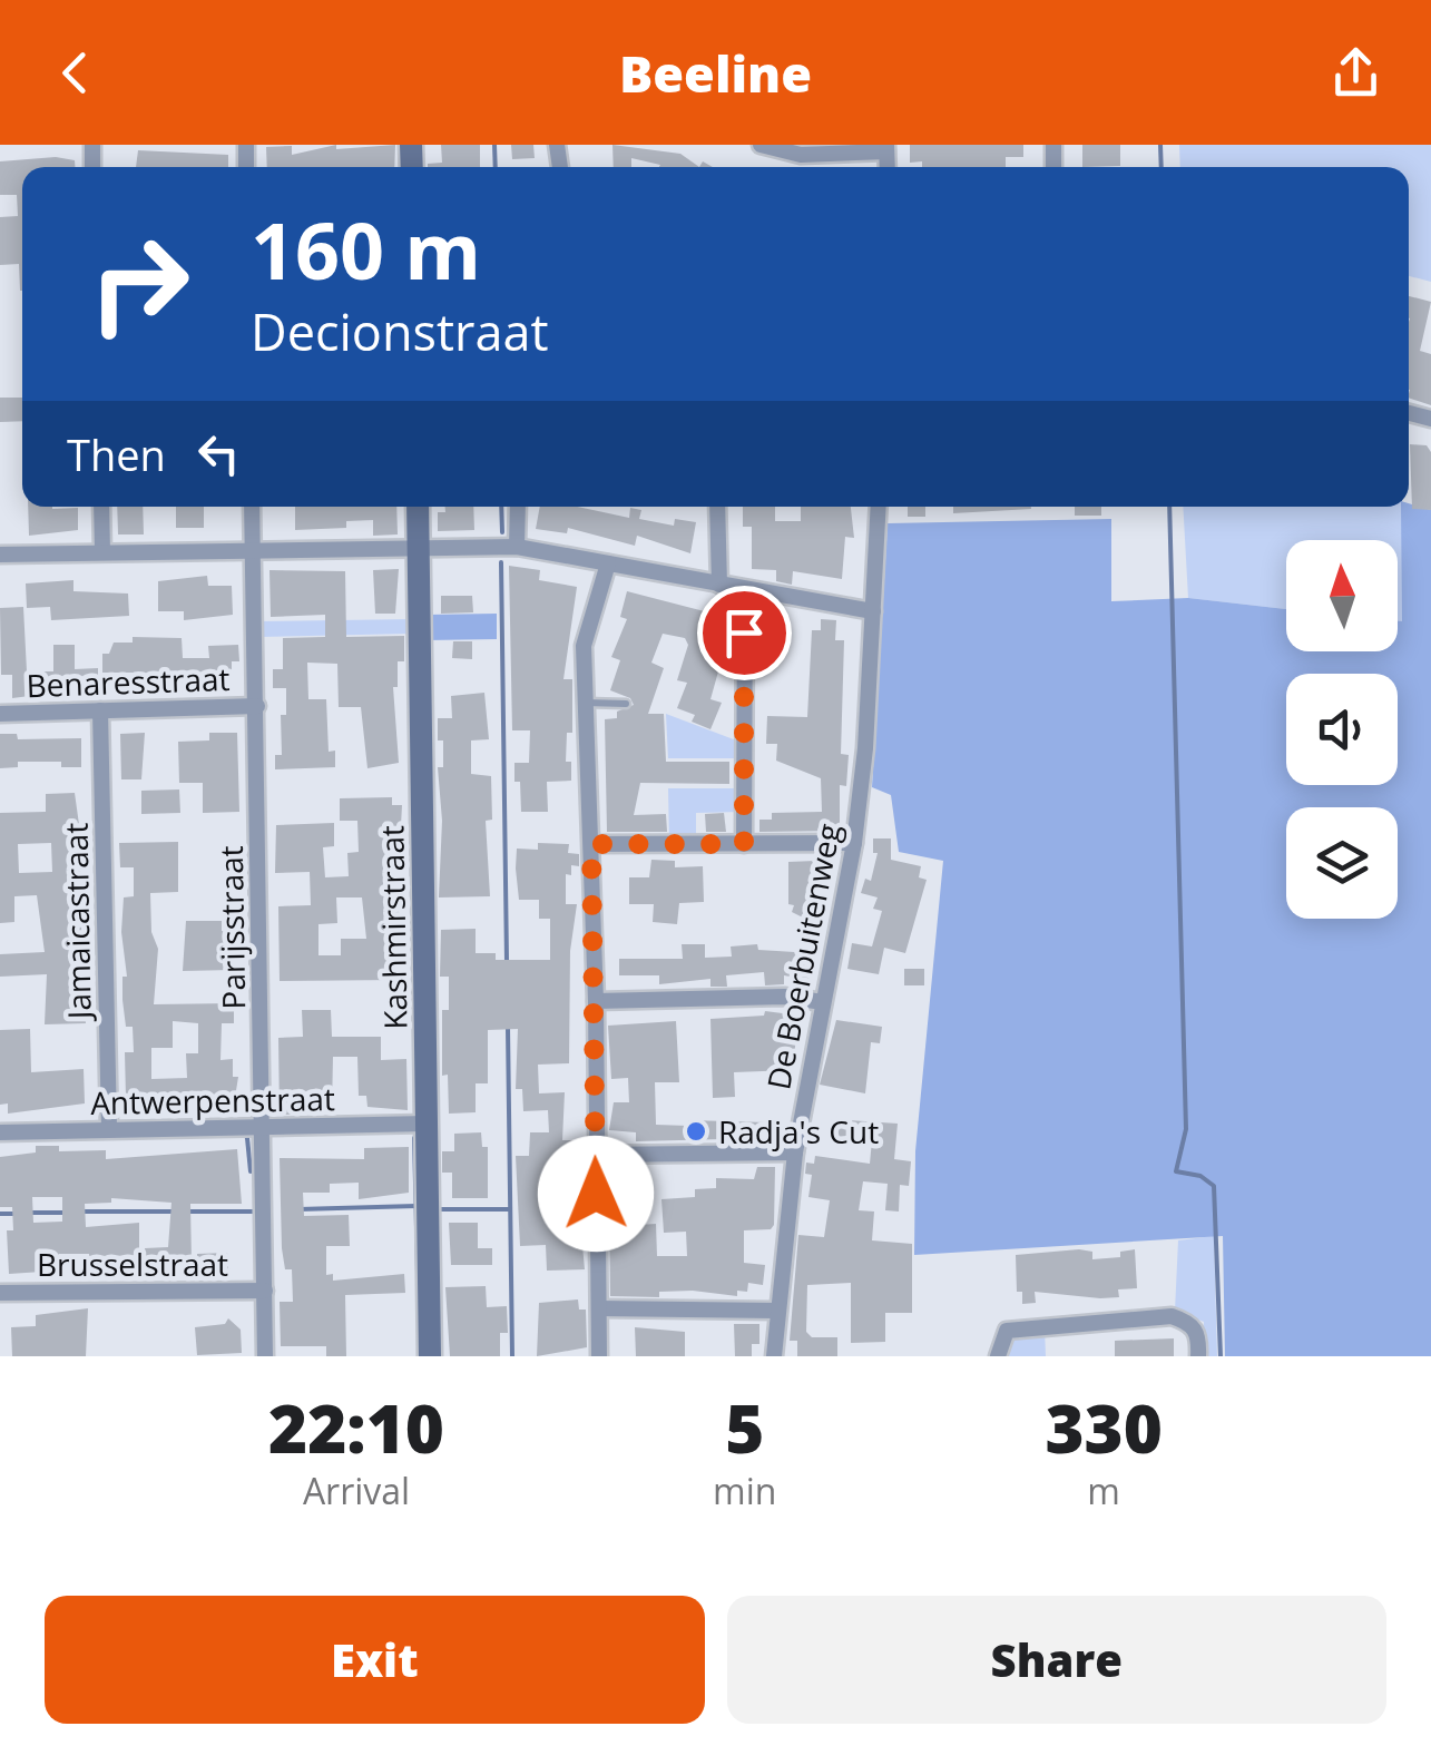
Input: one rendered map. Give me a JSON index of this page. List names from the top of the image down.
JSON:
{
  "streets": {
    "street": [
      "Benaresstraat",
      "Jamaicastraat",
      "Parijsstraat",
      "Kashmirstraat",
      "De Boerbuitenweg",
      "Antwerpenstraat",
      "Brusselstraat"
    ]
  },
  "crossings": [
    ["Benaresstraat", "Jamaicastraat"],
    ["Benaresstraat", "Parijsstraat"],
    ["Jamaicastraat", "Antwerpenstraat"],
    ["Parijsstraat", "Antwerpenstraat"],
    ["Parijsstraat", "Brusselstraat"],
    ["Kashmirstraat", "Antwerpenstraat"]
  ],
  "places": ["Radja's Cut"],
  "north": "top",
  "page": {
    "header": "Beeline",
    "turn": ["160 m", "Decionstraat"],
    "then": "Then",
    "eta": [
      "22:10",
      "Arrival",
      "5",
      "min",
      "330",
      "m"
    ],
    "buttons": ["Exit", "Share"]
  }
}
